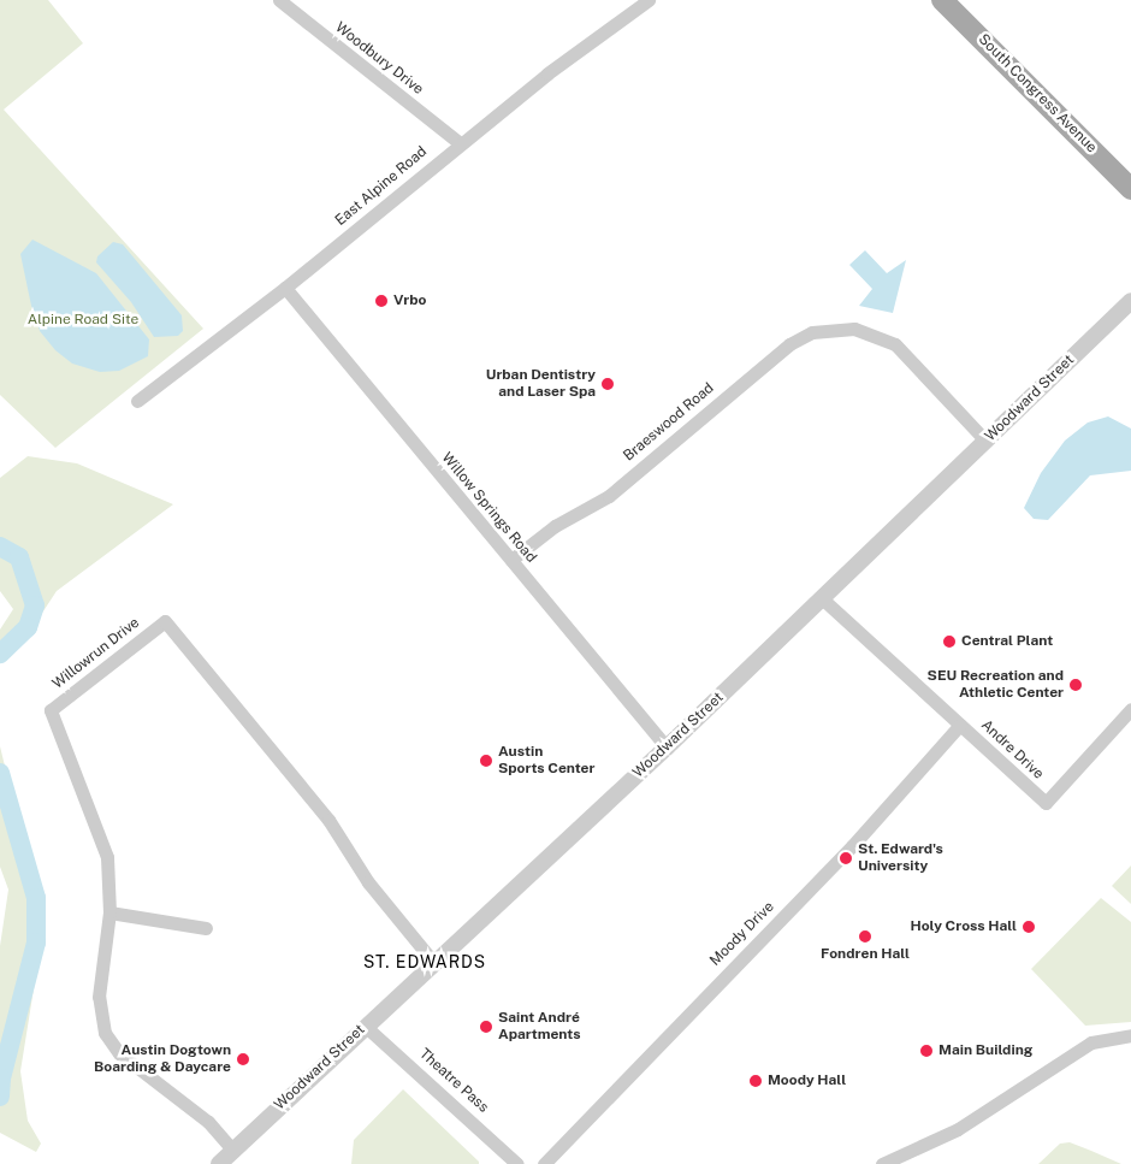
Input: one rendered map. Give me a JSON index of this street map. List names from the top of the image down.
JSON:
{
  "streets": {
    "main road": ["South Congress Avenue"],
    "street": [
      "Woodbury Drive",
      "East Alpine Road",
      "Woodward Street",
      "Braeswood Road",
      "Willow Springs Road",
      "Willowrun Drive",
      "Andre Drive",
      "Moody Drive",
      "Theatre Pass"
    ]
  },
  "crossings": [
    ["Woodbury Drive", "East Alpine Road"],
    ["East Alpine Road", "Willow Springs Road"],
    ["Woodward Street", "Braeswood Road"],
    ["Woodward Street", "Willow Springs Road"],
    ["Woodward Street", "Willowrun Drive"],
    ["Woodward Street", "Andre Drive"],
    ["Woodward Street", "Theatre Pass"],
    ["Braeswood Road", "Willow Springs Road"],
    ["Andre Drive", "Moody Drive"]
  ],
  "districts": ["ST. EDWARDS"],
  "parks": ["Alpine Road Site"],
  "places": [
    "Vrbo",
    "Urban Dentistry and Laser Spa",
    "Central Plant",
    "SEU Recreation and Athletic Center",
    "Austin Sports Center",
    "St. Edward's University",
    "Holy Cross Hall",
    "Fondren Hall",
    "Saint André Apartments",
    "Main Building",
    "Austin Dogtown Boarding & Daycare",
    "Moody Hall"
  ]
}
